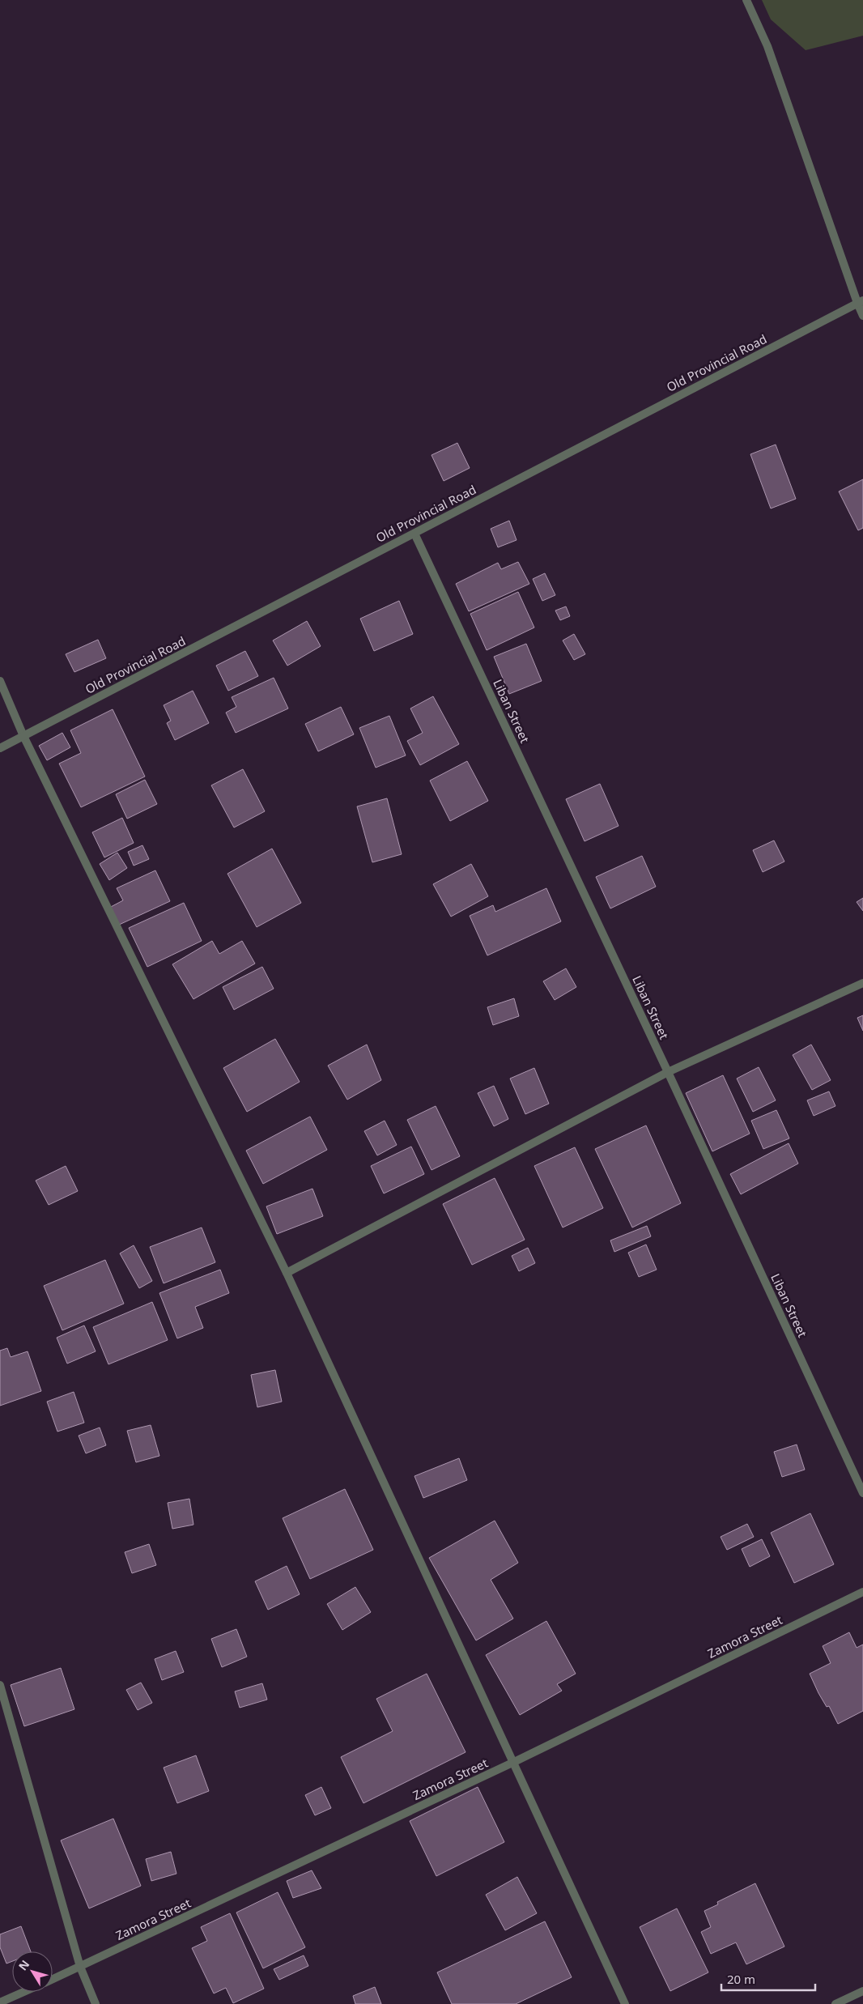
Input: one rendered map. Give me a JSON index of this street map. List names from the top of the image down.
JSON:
{
  "streets": {
    "street": ["Old Provincial Road", "Liban Street", "Zamora Street"]
  },
  "crossings": [
    ["Old Provincial Road", "Liban Street"]
  ],
  "scale_bar": "20 m",
  "north": "top left"
}
